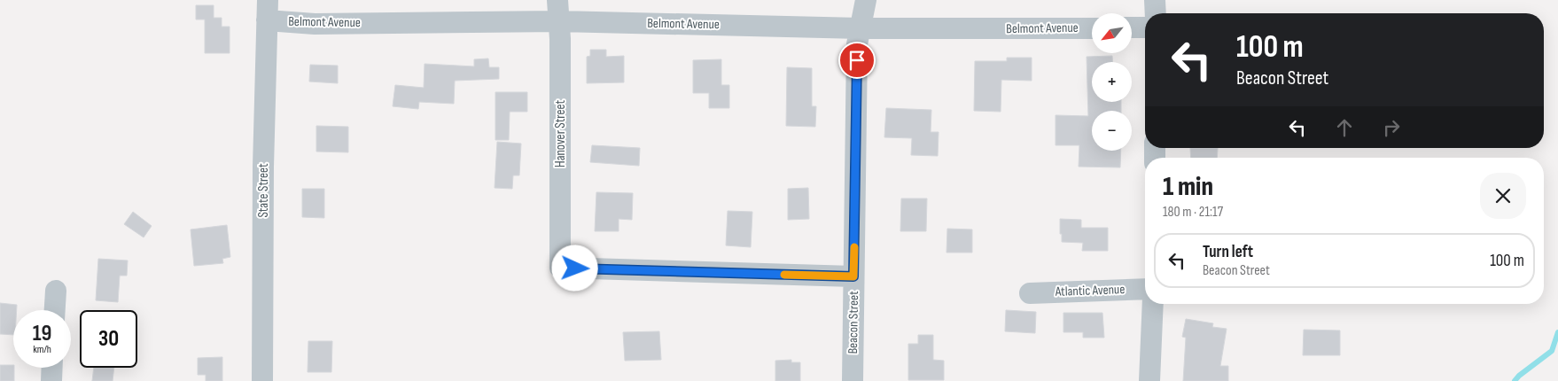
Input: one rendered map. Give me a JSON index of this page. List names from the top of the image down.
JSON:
{
  "streets": {
    "street": [
      "Belmont Avenue",
      "Hanover Street",
      "State Street",
      "Atlantic Avenue",
      "Beacon Street"
    ]
  },
  "crossings": [
    ["Belmont Avenue", "Hanover Street"],
    ["Belmont Avenue", "State Street"],
    ["Belmont Avenue", "Beacon Street"],
    ["Hanover Street", "Beacon Street"]
  ],
  "north": "bottom left",
  "page": {
    "map_buttons": ["+", "−"],
    "turn": ["100 m", "Beacon Street"],
    "heading": ["1 min", "180 m · 21:17"],
    "list": [
      {
        "name": "Turn left",
        "note": "Beacon Street",
        "value": "100 m"
      }
    ],
    "speed": "19 km/h",
    "limit": "30"
  }
}
